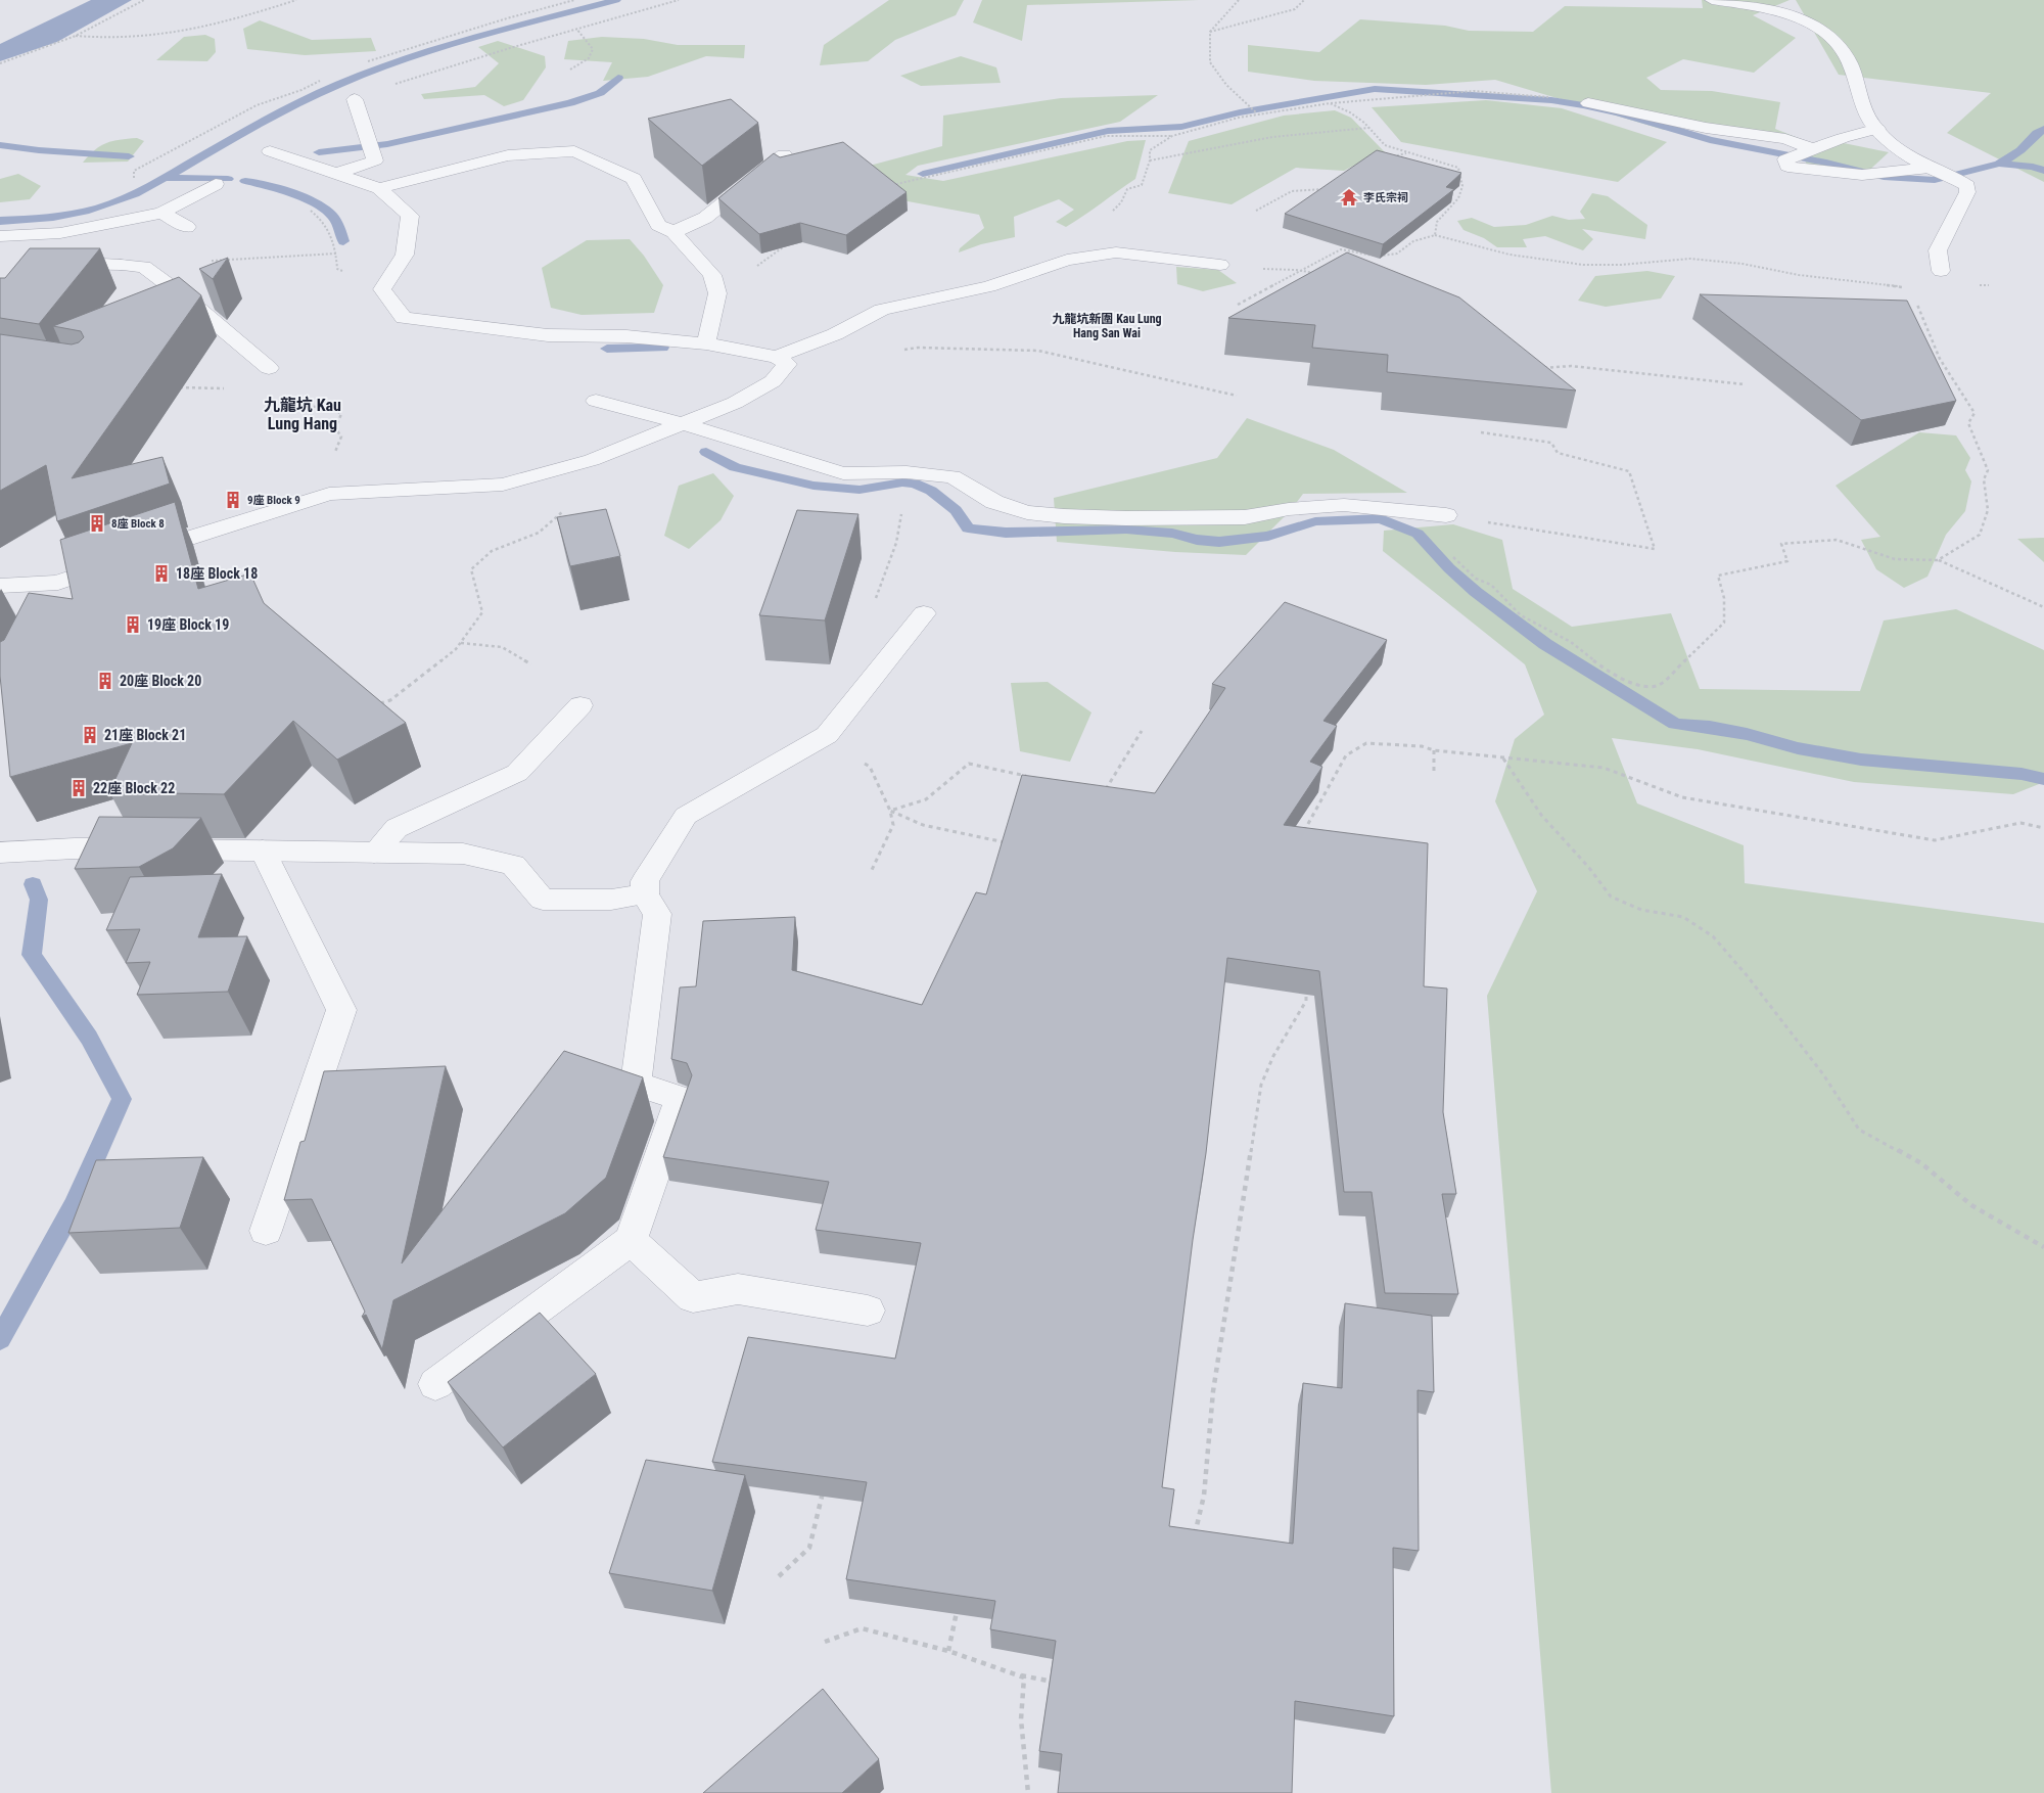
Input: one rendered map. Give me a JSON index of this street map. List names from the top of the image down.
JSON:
{
  "districts": ["九龍坑新圍 Kau Lung Hang San Wai", "九龍坑 Kau Lung Hang"],
  "places": {
    "temple": ["李氏宗祠"],
    "building": [
      "9座 Block 9",
      "8座 Block 8",
      "18座 Block 18",
      "19座 Block 19",
      "20座 Block 20",
      "21座 Block 21",
      "22座 Block 22"
    ]
  }
}
